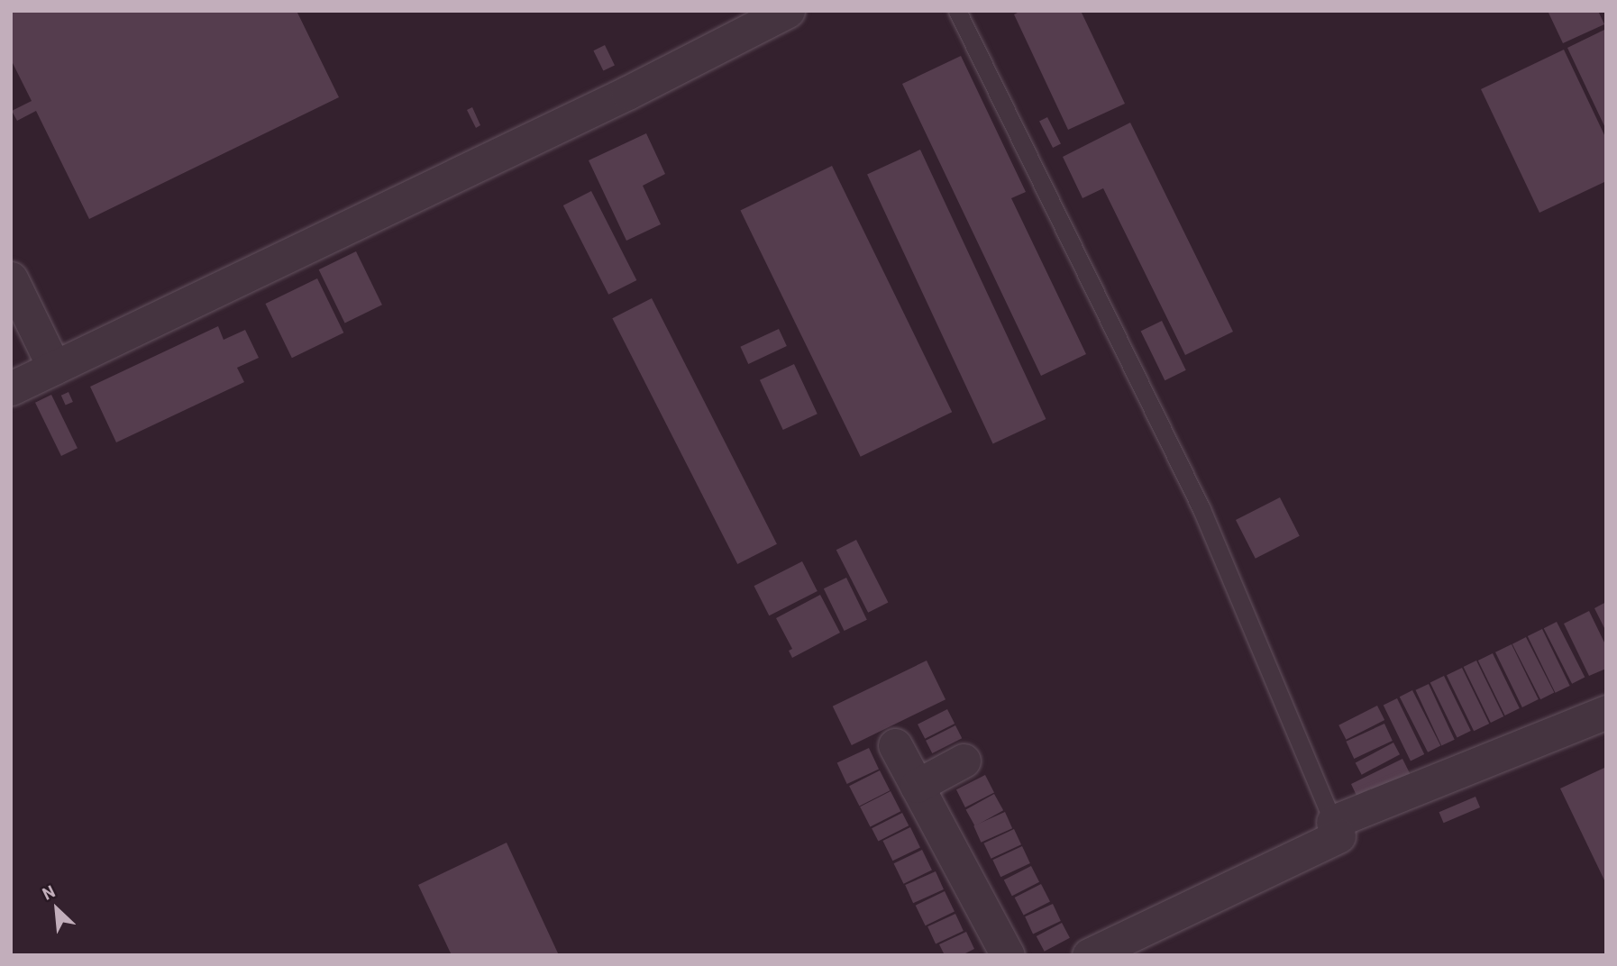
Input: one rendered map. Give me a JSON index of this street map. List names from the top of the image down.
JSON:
{
  "north": "top left"
}
